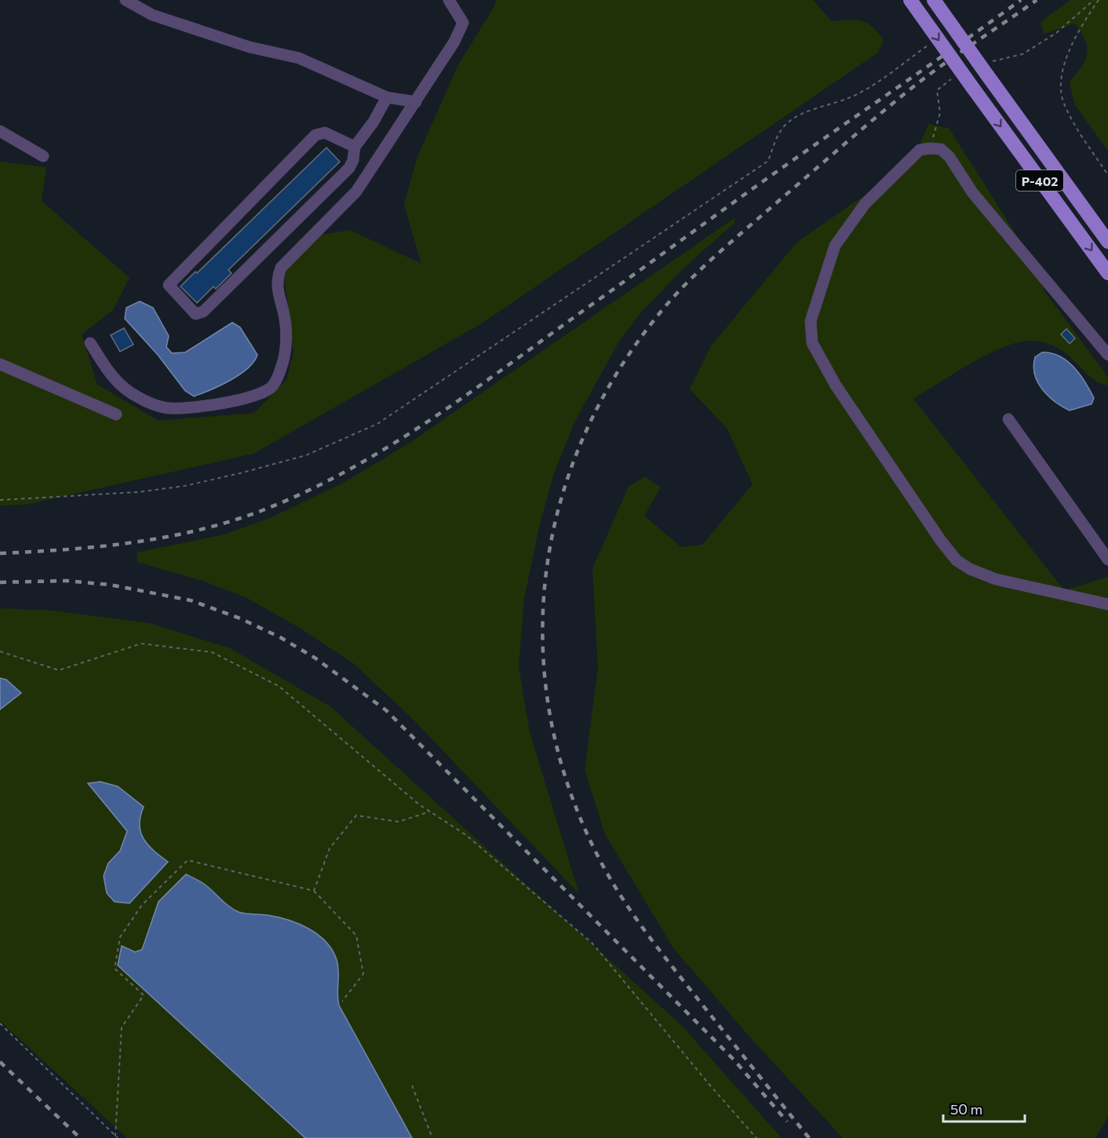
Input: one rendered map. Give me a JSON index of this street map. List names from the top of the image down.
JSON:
{
  "streets": {
    "main road": ["Р-402"]
  },
  "scale_bar": "50 m"
}
